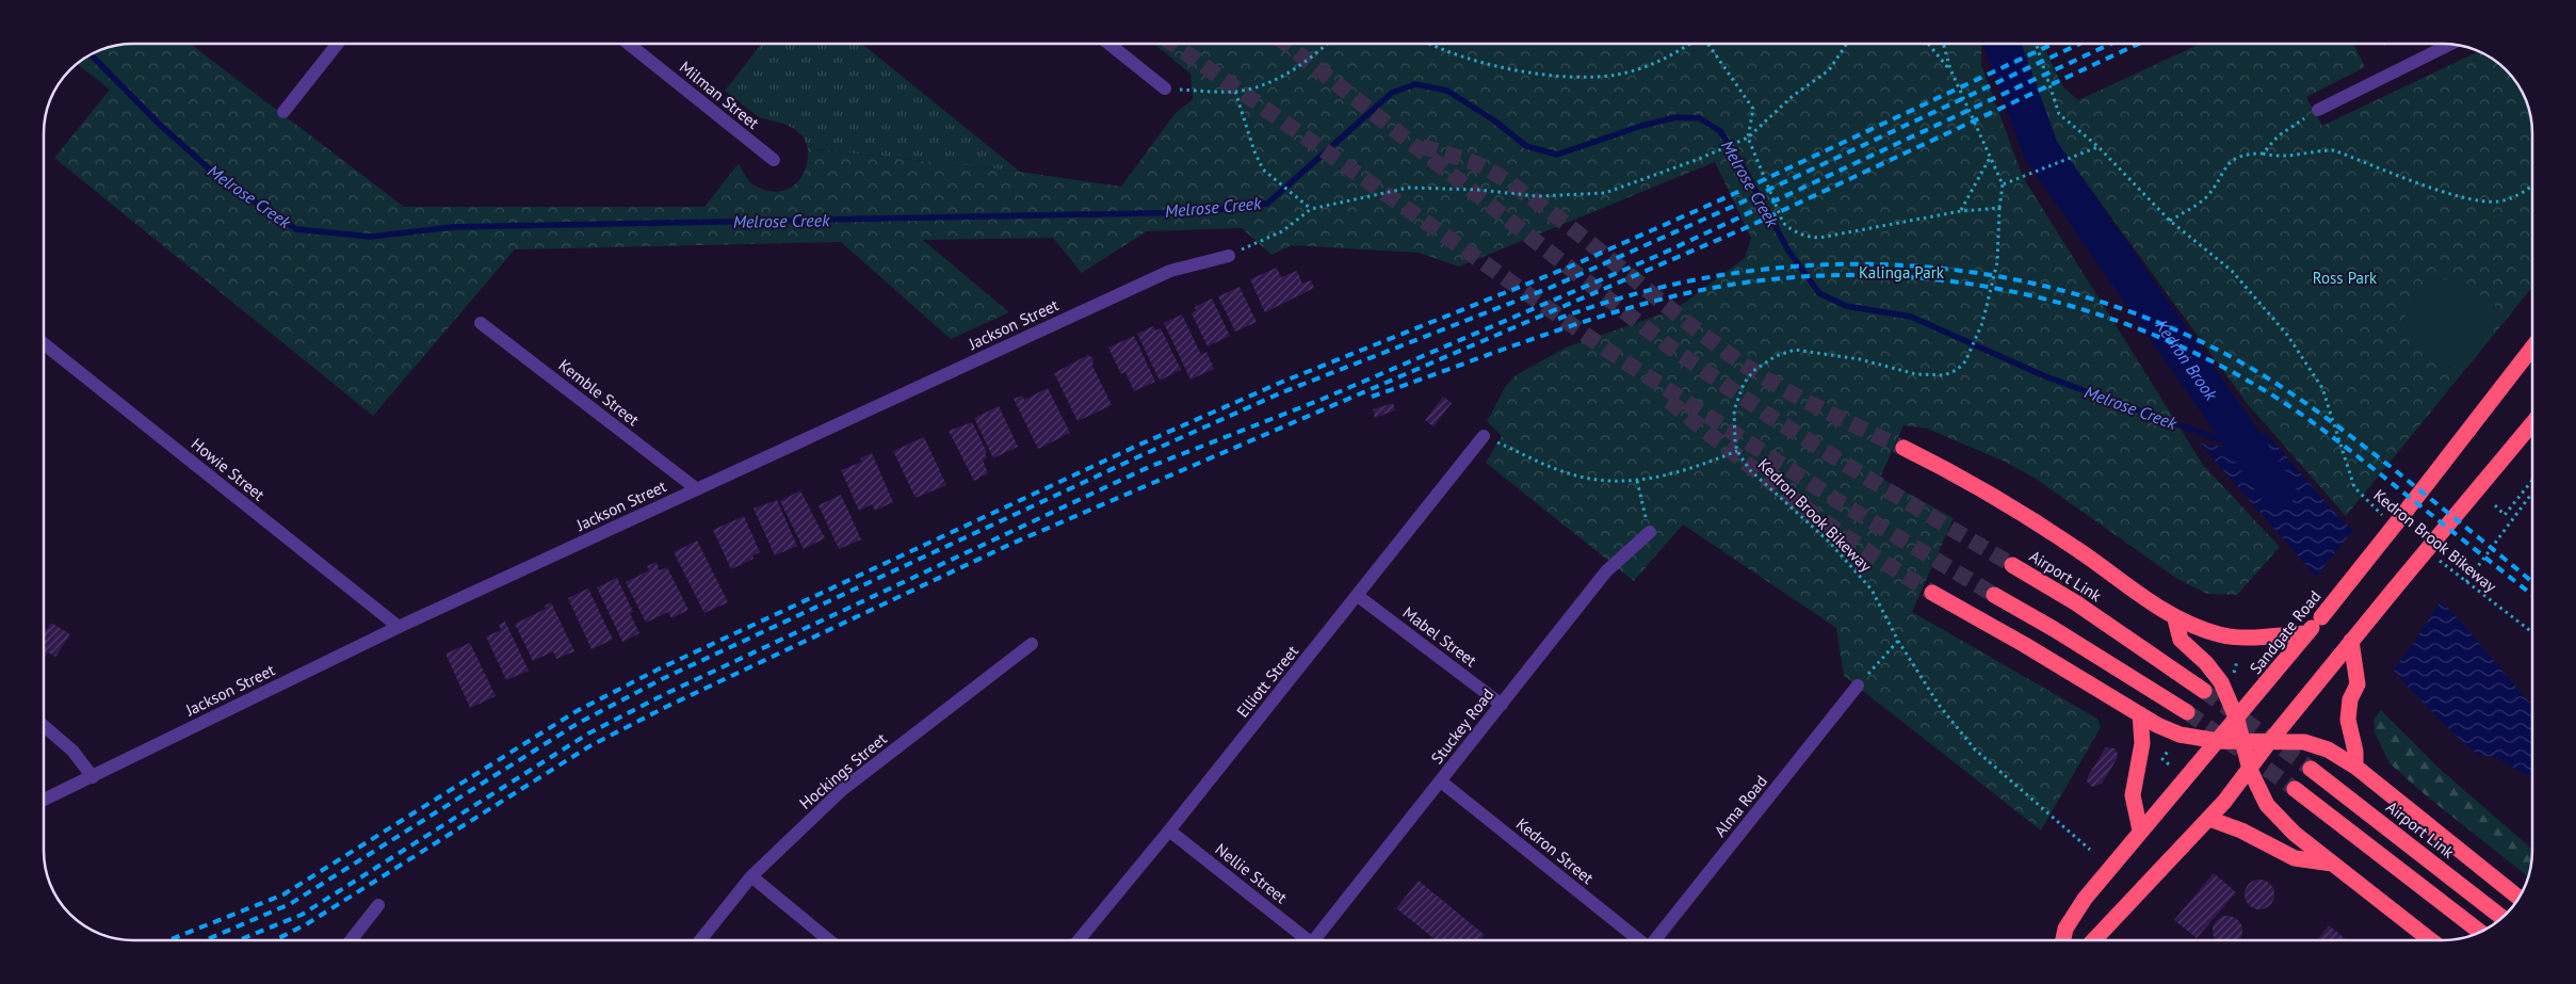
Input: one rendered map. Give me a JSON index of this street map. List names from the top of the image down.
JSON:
{
  "streets": {
    "highway": ["Airport Link", "Sandgate Road"],
    "street": [
      "Milman Street",
      "Jackson Street",
      "Kemble Street",
      "Howie Street",
      "Mabel Street",
      "Elliott Street",
      "Stuckey Road",
      "Hockings Street",
      "Alma Road",
      "Kedron Street",
      "Nellie Street"
    ],
    "path": ["Kedron Brook Bikeway"]
  },
  "crossings": [
    ["Jackson Street", "Kemble Street"],
    ["Jackson Street", "Howie Street"],
    ["Mabel Street", "Elliott Street"],
    ["Mabel Street", "Stuckey Road"],
    ["Elliott Street", "Nellie Street"],
    ["Stuckey Road", "Kedron Street"]
  ],
  "water": ["Melrose Creek", "Kedron Brook"],
  "parks": ["Kalinga Park", "Ross Park"]
}
